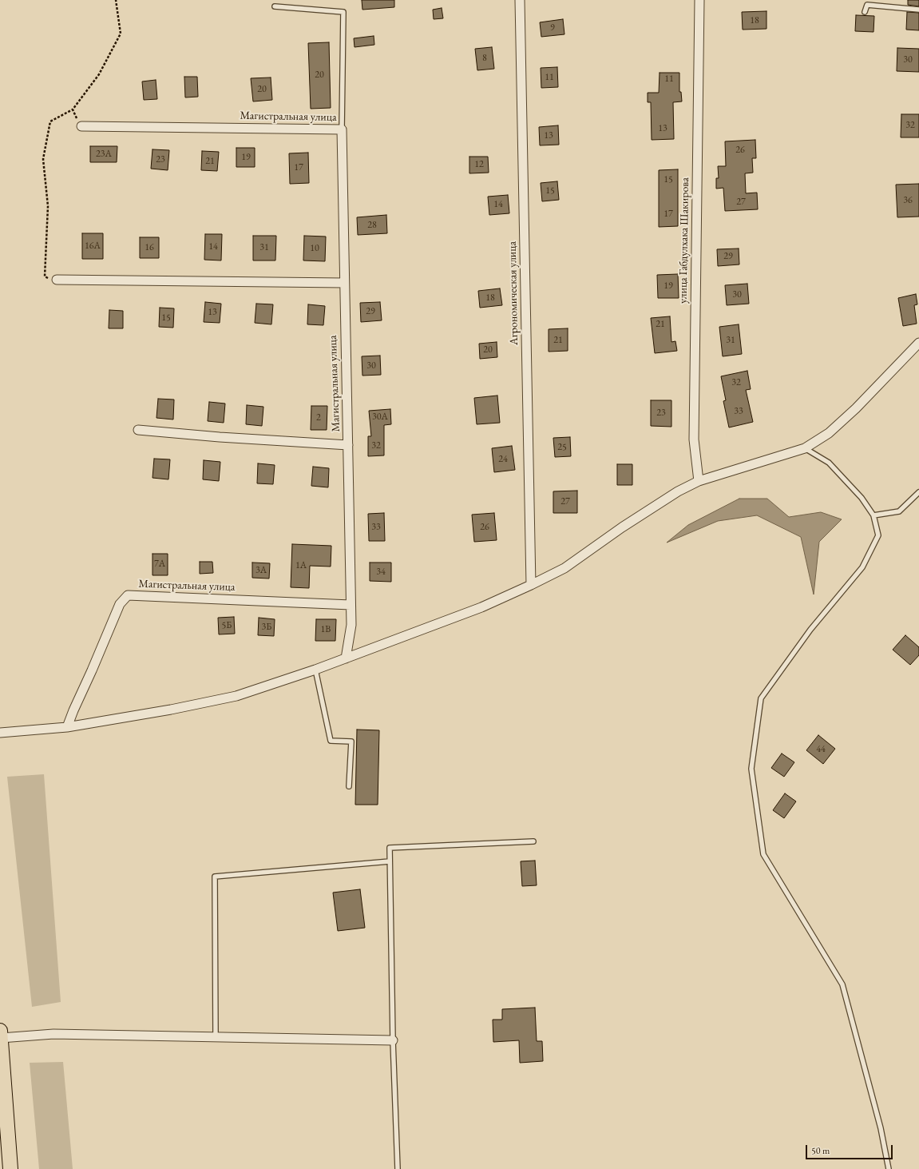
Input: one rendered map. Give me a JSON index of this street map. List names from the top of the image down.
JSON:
{
  "streets": {
    "street": ["Магистральная улица", "улица Габдулхака Шакирова", "Агрономическая улица"]
  },
  "house_numbers": [
    "18",
    "9",
    "8",
    "30",
    "20",
    "11",
    "11",
    "20",
    "32",
    "13",
    "13",
    "26",
    "23А",
    "19",
    "23",
    "21",
    "12",
    "17",
    "15",
    "15",
    "36",
    "27",
    "14",
    "17",
    "28",
    "16А",
    "14",
    "16",
    "31",
    "10",
    "29",
    "19",
    "30",
    "18",
    "29",
    "13",
    "15",
    "21",
    "21",
    "31",
    "20",
    "30",
    "32",
    "33",
    "23",
    "30А",
    "2",
    "32",
    "25",
    "24",
    "27",
    "33",
    "26",
    "7А",
    "1А",
    "3А",
    "34",
    "5Б",
    "3Б",
    "1В",
    "44"
  ],
  "scale_bar": "50 m"
}
